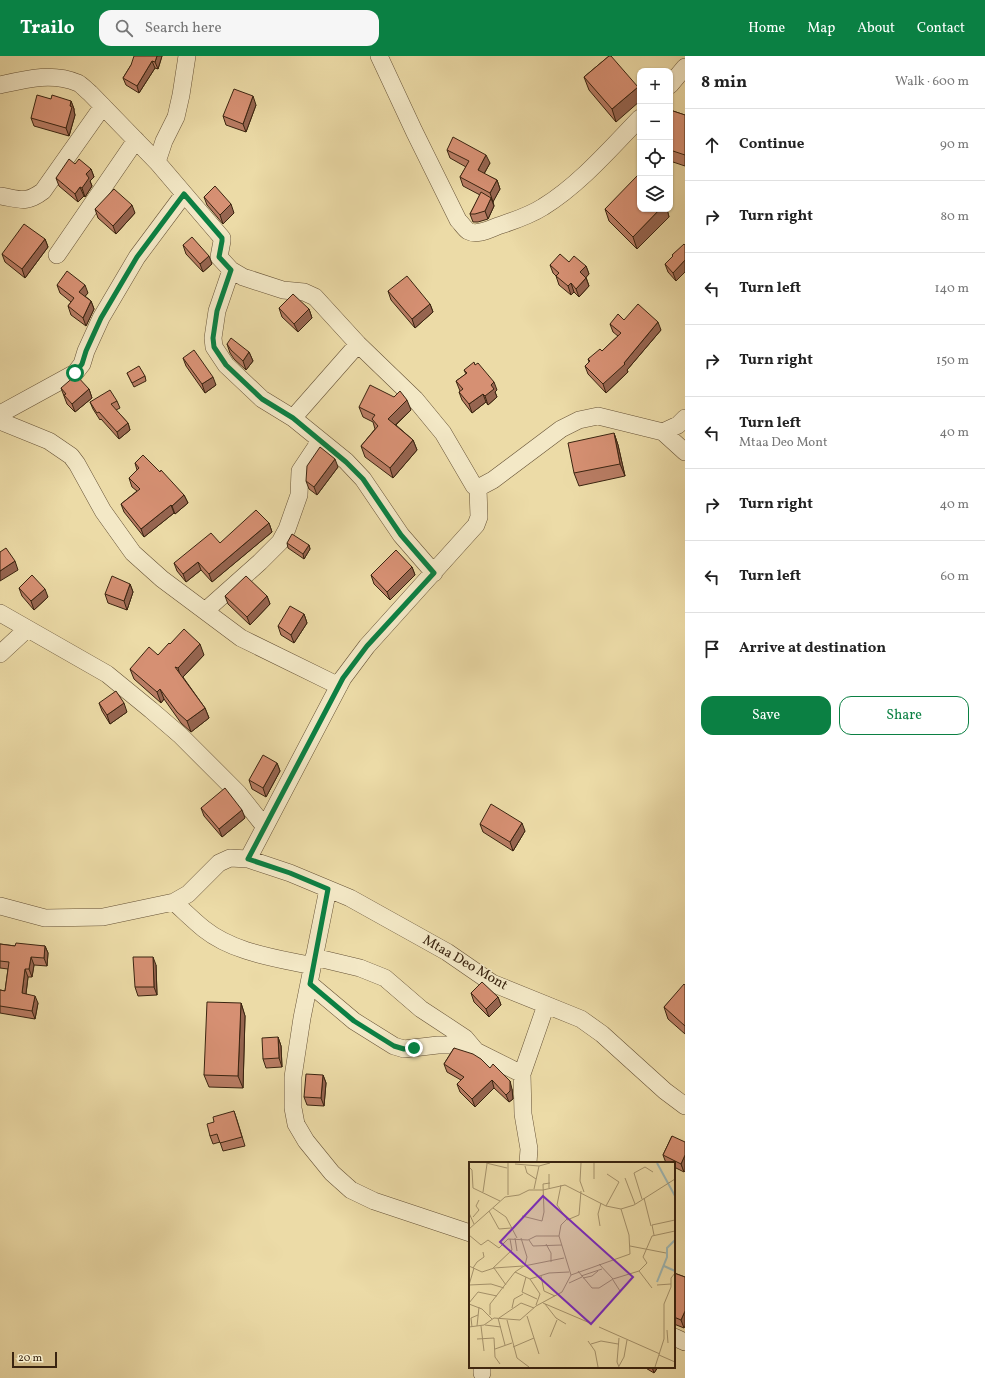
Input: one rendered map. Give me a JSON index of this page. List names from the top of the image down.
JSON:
{
  "streets": {
    "street": ["Mtaa Deo Mont"]
  },
  "scale_bar": "20 m",
  "page": {
    "header": "Trailo",
    "search": "Search here",
    "nav": [
      "Home",
      "Map",
      "About",
      "Contact"
    ],
    "heading": ["8 min", "Walk · 600 m"],
    "map_buttons": ["+", "−"],
    "list": [
      ["Continue", "90 m"],
      ["Turn right", "80 m"],
      ["Turn left", "140 m"],
      ["Turn right", "150 m"],
      ["Turn left", "Mtaa Deo Mont", "40 m"],
      ["Turn right", "40 m"],
      ["Turn left", "60 m"],
      "Arrive at destination"
    ],
    "buttons": ["Save", "Share"],
    "scale": "20 m"
  }
}
